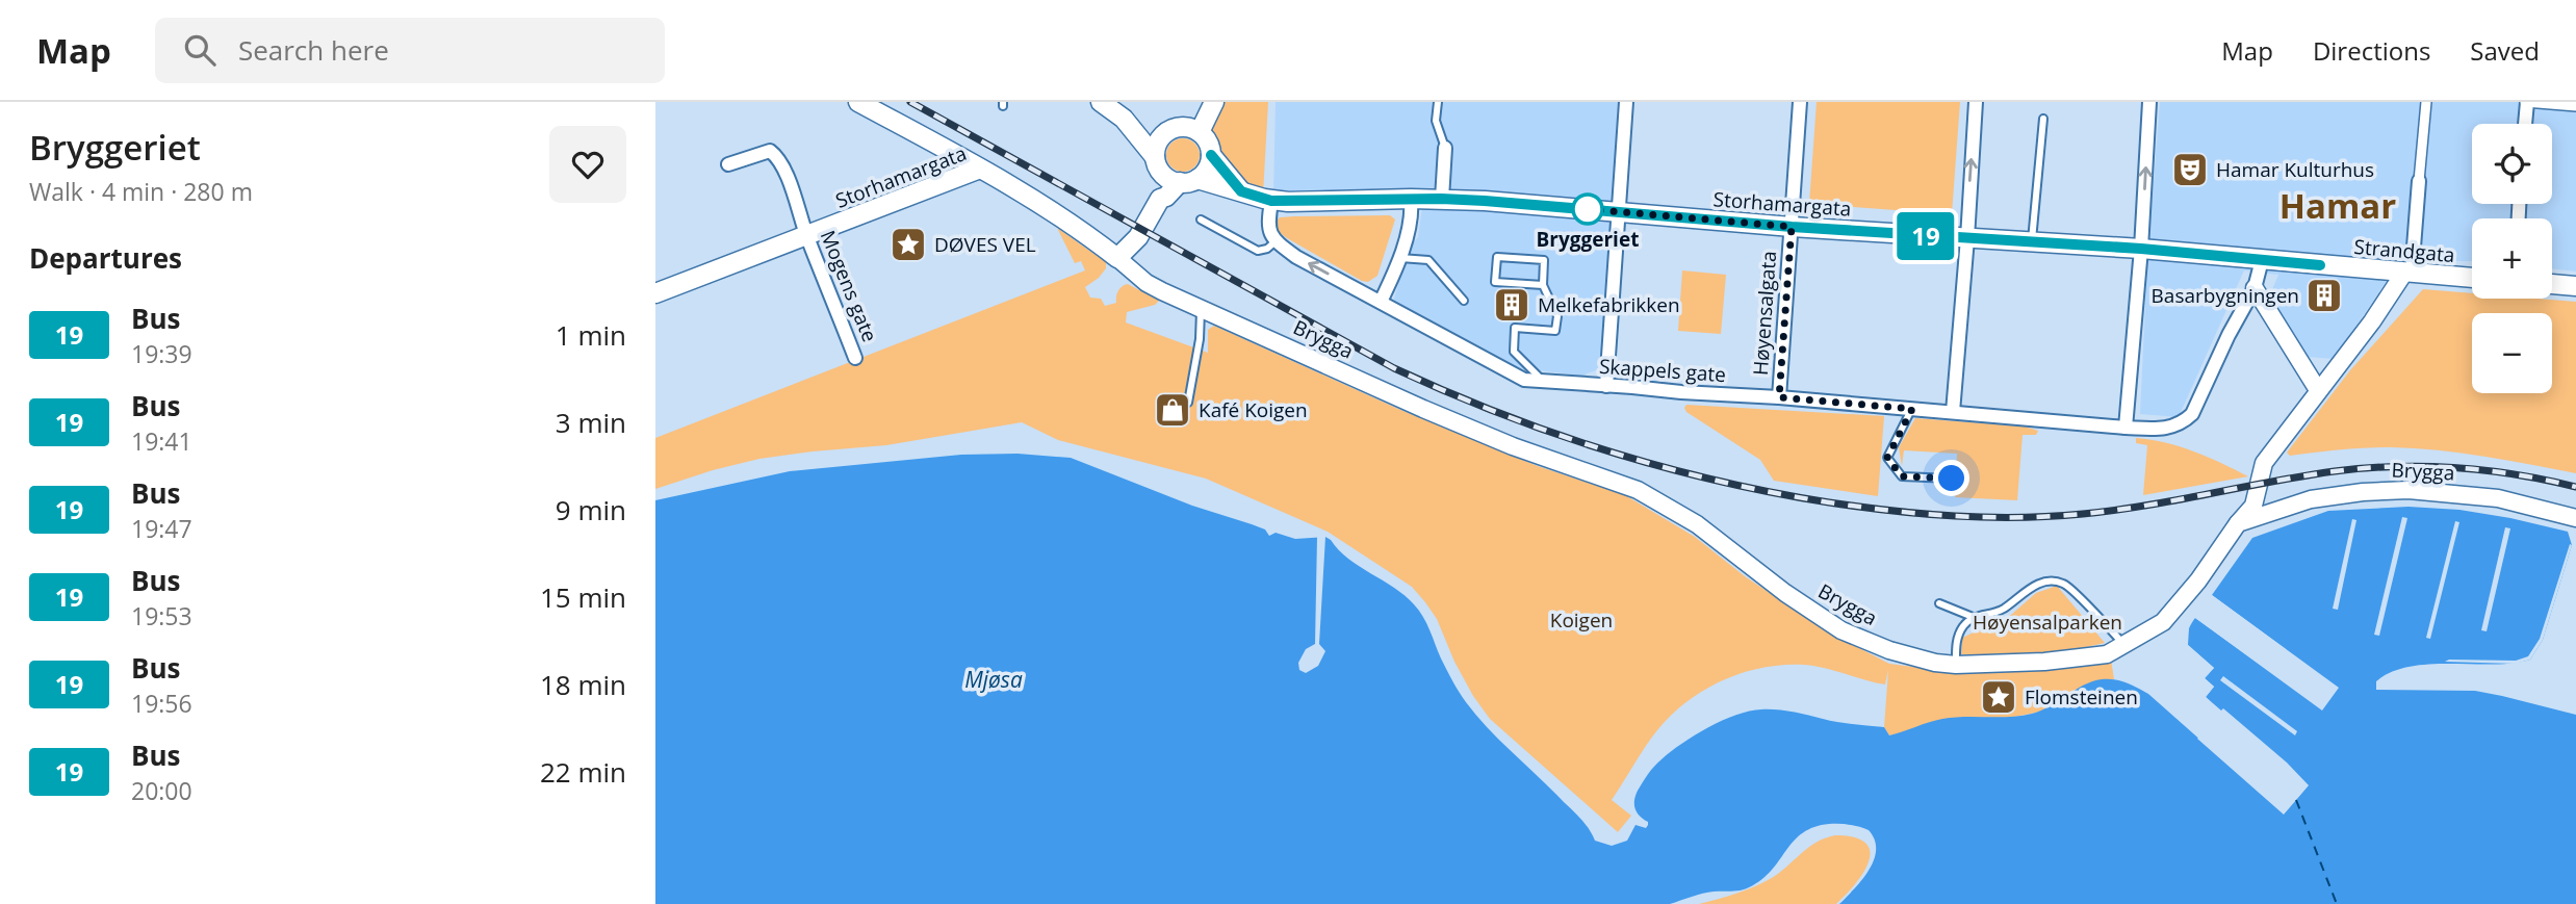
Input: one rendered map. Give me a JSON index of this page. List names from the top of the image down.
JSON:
{
  "streets": {
    "main road": ["Storhamargata", "Strandgata"],
    "street": [
      "Mogens gate",
      "Høyensalgata",
      "Brygga",
      "Skappels gate"
    ]
  },
  "crossings": [
    ["Storhamargata", "Strandgata"],
    ["Storhamargata", "Mogens gate"],
    ["Storhamargata", "Høyensalgata"],
    ["Storhamargata", "Brygga"],
    ["Storhamargata", "Skappels gate"],
    ["Høyensalgata", "Skappels gate"]
  ],
  "districts": ["Hamar"],
  "water": ["Mjøsa"],
  "parks": ["Koigen", "Høyensalparken"],
  "places": {
    "theatre": ["Hamar Kulturhus"],
    "other": ["Bryggeriet"],
    "place": ["DØVES VEL", "Flomsteinen"],
    "building": ["Basarbygningen", "Melkefabrikken"],
    "shop": ["Kafé Koigen"]
  },
  "lines": ["bus line 19"],
  "page": {
    "header": "Map",
    "search": "Search here",
    "nav": ["Map", "Directions", "Saved"],
    "heading": [
      ["Bryggeriet", "Walk · 4 min · 280 m"],
      "Departures"
    ],
    "on_map": "19",
    "map_buttons": ["+", "−"],
    "list": [
      {
        "mark": "19",
        "name": "Bus",
        "note": "19:39",
        "value": "1 min"
      },
      {
        "mark": "19",
        "name": "Bus",
        "note": "19:41",
        "value": "3 min"
      },
      {
        "mark": "19",
        "name": "Bus",
        "note": "19:47",
        "value": "9 min"
      },
      {
        "mark": "19",
        "name": "Bus",
        "note": "19:53",
        "value": "15 min"
      },
      {
        "mark": "19",
        "name": "Bus",
        "note": "19:56",
        "value": "18 min"
      },
      {
        "mark": "19",
        "name": "Bus",
        "note": "20:00",
        "value": "22 min"
      }
    ]
  }
}
